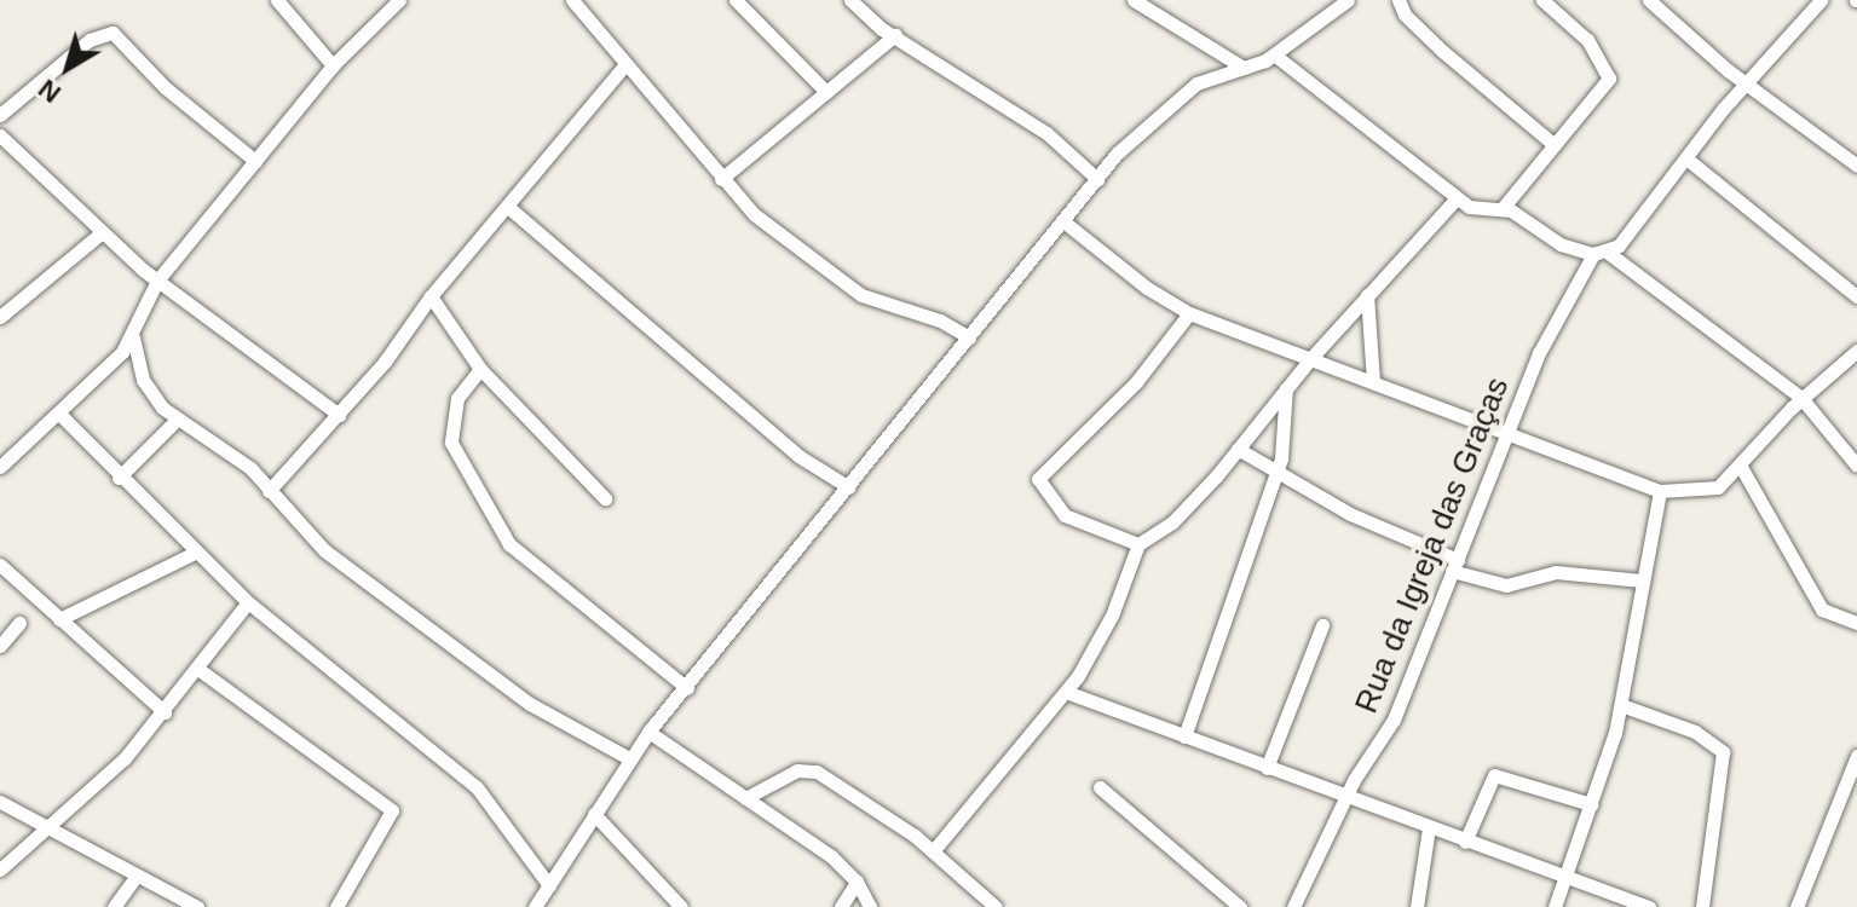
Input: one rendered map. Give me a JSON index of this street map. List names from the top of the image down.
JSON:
{
  "streets": {
    "street": ["Rua da Igreja das Graças"]
  },
  "north": "bottom left"
}
